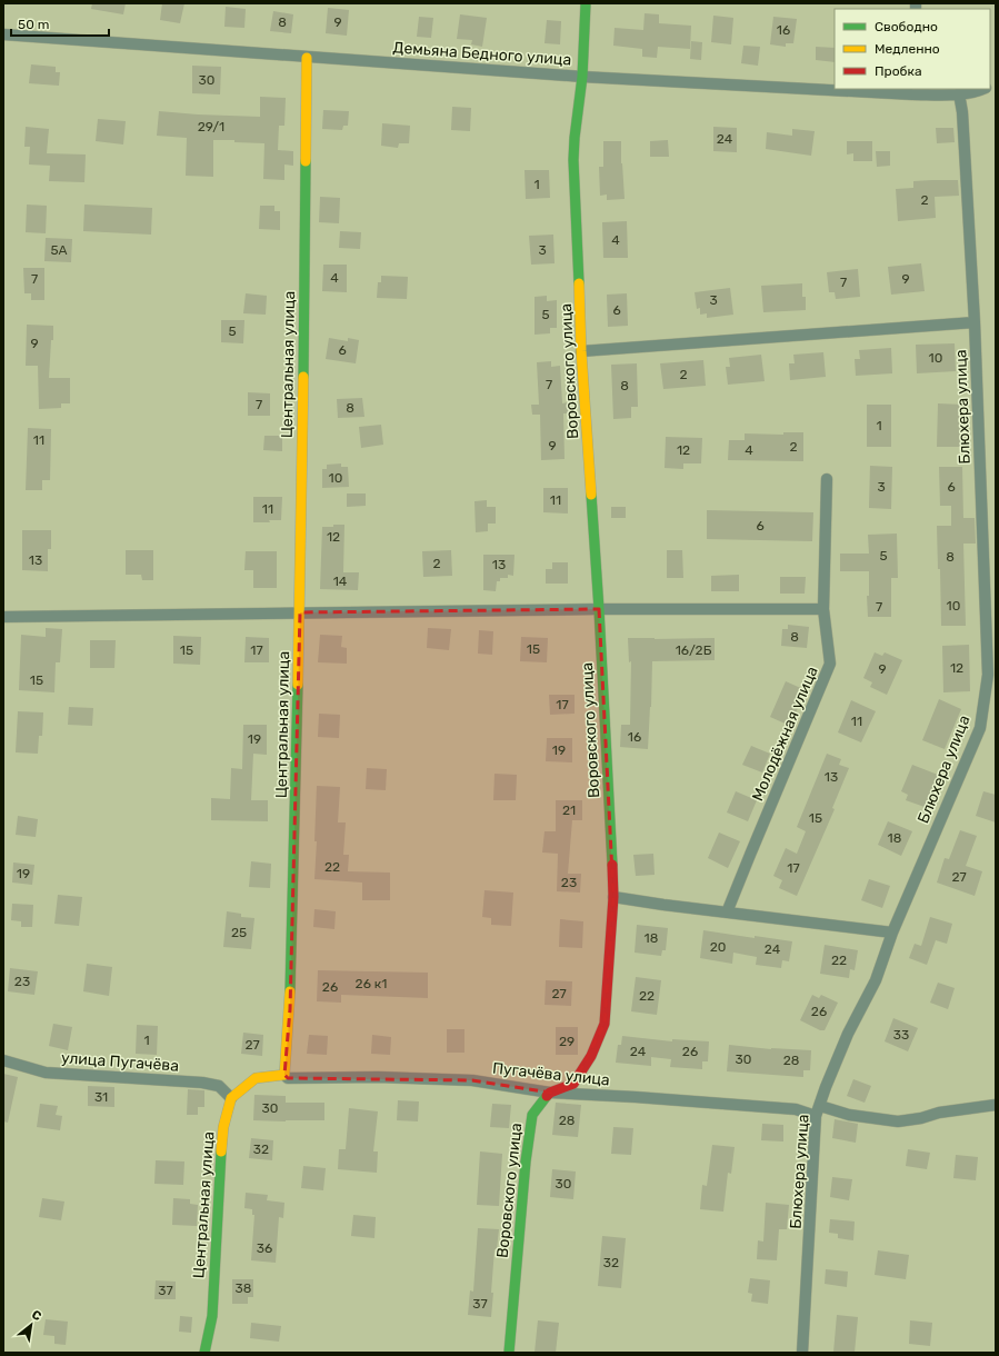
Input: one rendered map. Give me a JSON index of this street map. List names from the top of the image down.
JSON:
{
  "streets": {
    "street": [
      "Демьяна Бедного улица",
      "Центральная улица",
      "Воровского улица",
      "Блюхера улица",
      "Молодёжная улица",
      "улица Пугачёва",
      "Пугачёва улица"
    ]
  },
  "crossings": [
    ["Демьяна Бедного улица", "Центральная улица"],
    ["Демьяна Бедного улица", "Воровского улица"],
    ["Демьяна Бедного улица", "Блюхера улица"],
    ["Центральная улица", "улица Пугачёва"],
    ["Центральная улица", "Пугачёва улица"],
    ["Воровского улица", "Пугачёва улица"],
    ["Блюхера улица", "Пугачёва улица"]
  ],
  "house_numbers": [
    "8",
    "9",
    "16",
    "30",
    "29/1",
    "24",
    "1",
    "2",
    "4",
    "5А",
    "3",
    "4",
    "7",
    "9",
    "7",
    "3",
    "6",
    "5",
    "5",
    "9",
    "6",
    "10",
    "2",
    "7",
    "8",
    "7",
    "8",
    "1",
    "11",
    "9",
    "2",
    "12",
    "4",
    "10",
    "3",
    "6",
    "11",
    "11",
    "6",
    "12",
    "5",
    "8",
    "13",
    "2",
    "13",
    "14",
    "10",
    "7",
    "8",
    "15",
    "15",
    "17",
    "16/2Б",
    "12",
    "9",
    "15",
    "17",
    "11",
    "16",
    "19",
    "19",
    "13",
    "21",
    "15",
    "18",
    "22",
    "17",
    "19",
    "27",
    "23",
    "25",
    "18",
    "20",
    "24",
    "22",
    "23",
    "26 к1",
    "26",
    "27",
    "22",
    "26",
    "33",
    "1",
    "29",
    "27",
    "24",
    "26",
    "30",
    "28",
    "31",
    "30",
    "28",
    "32",
    "30",
    "36",
    "32",
    "38",
    "37",
    "37"
  ],
  "legend": ["Свободно", "Медленно", "Пробка"],
  "scale_bar": "50 m",
  "north": "top right"
}
